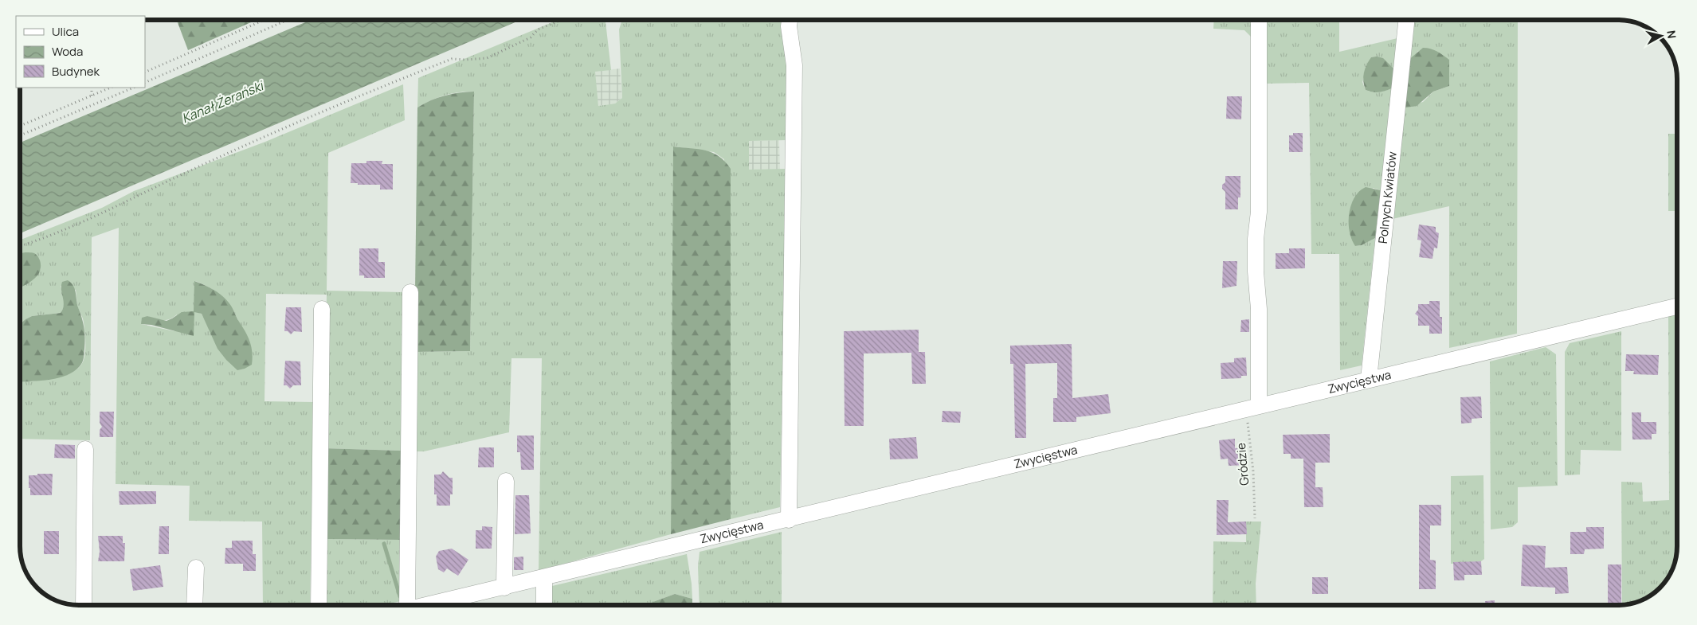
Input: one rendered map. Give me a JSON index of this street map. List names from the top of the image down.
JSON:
{
  "streets": {
    "street": ["Polnych Kwiatów", "Zwycięstwa"],
    "path": ["Gródzie"]
  },
  "crossings": [
    ["Polnych Kwiatów", "Zwycięstwa"],
    ["Zwycięstwa", "Gródzie"]
  ],
  "water": ["Kanał Żerański"],
  "legend": ["Ulica", "Woda", "Budynek"],
  "north": "right"
}
